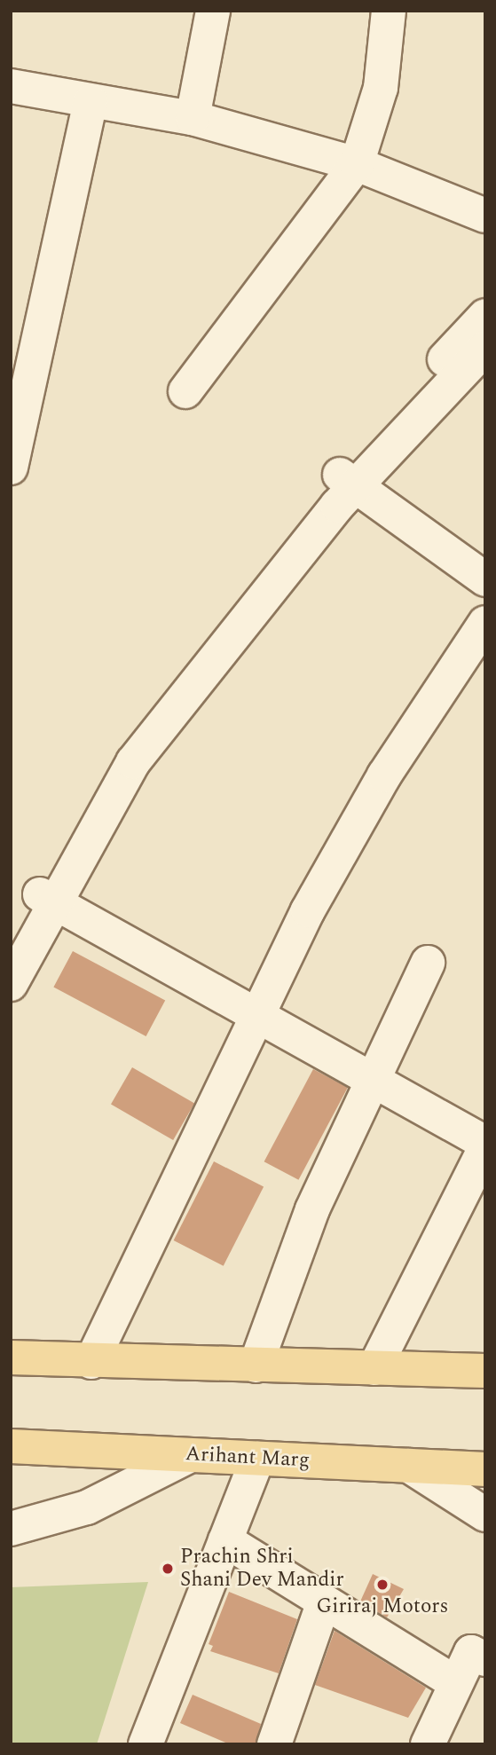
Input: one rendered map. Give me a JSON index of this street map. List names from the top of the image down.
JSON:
{
  "streets": {
    "main road": ["Arihant Marg"]
  },
  "places": ["Prachin Shri Shani Dev Mandir", "Giriraj Motors"]
}
